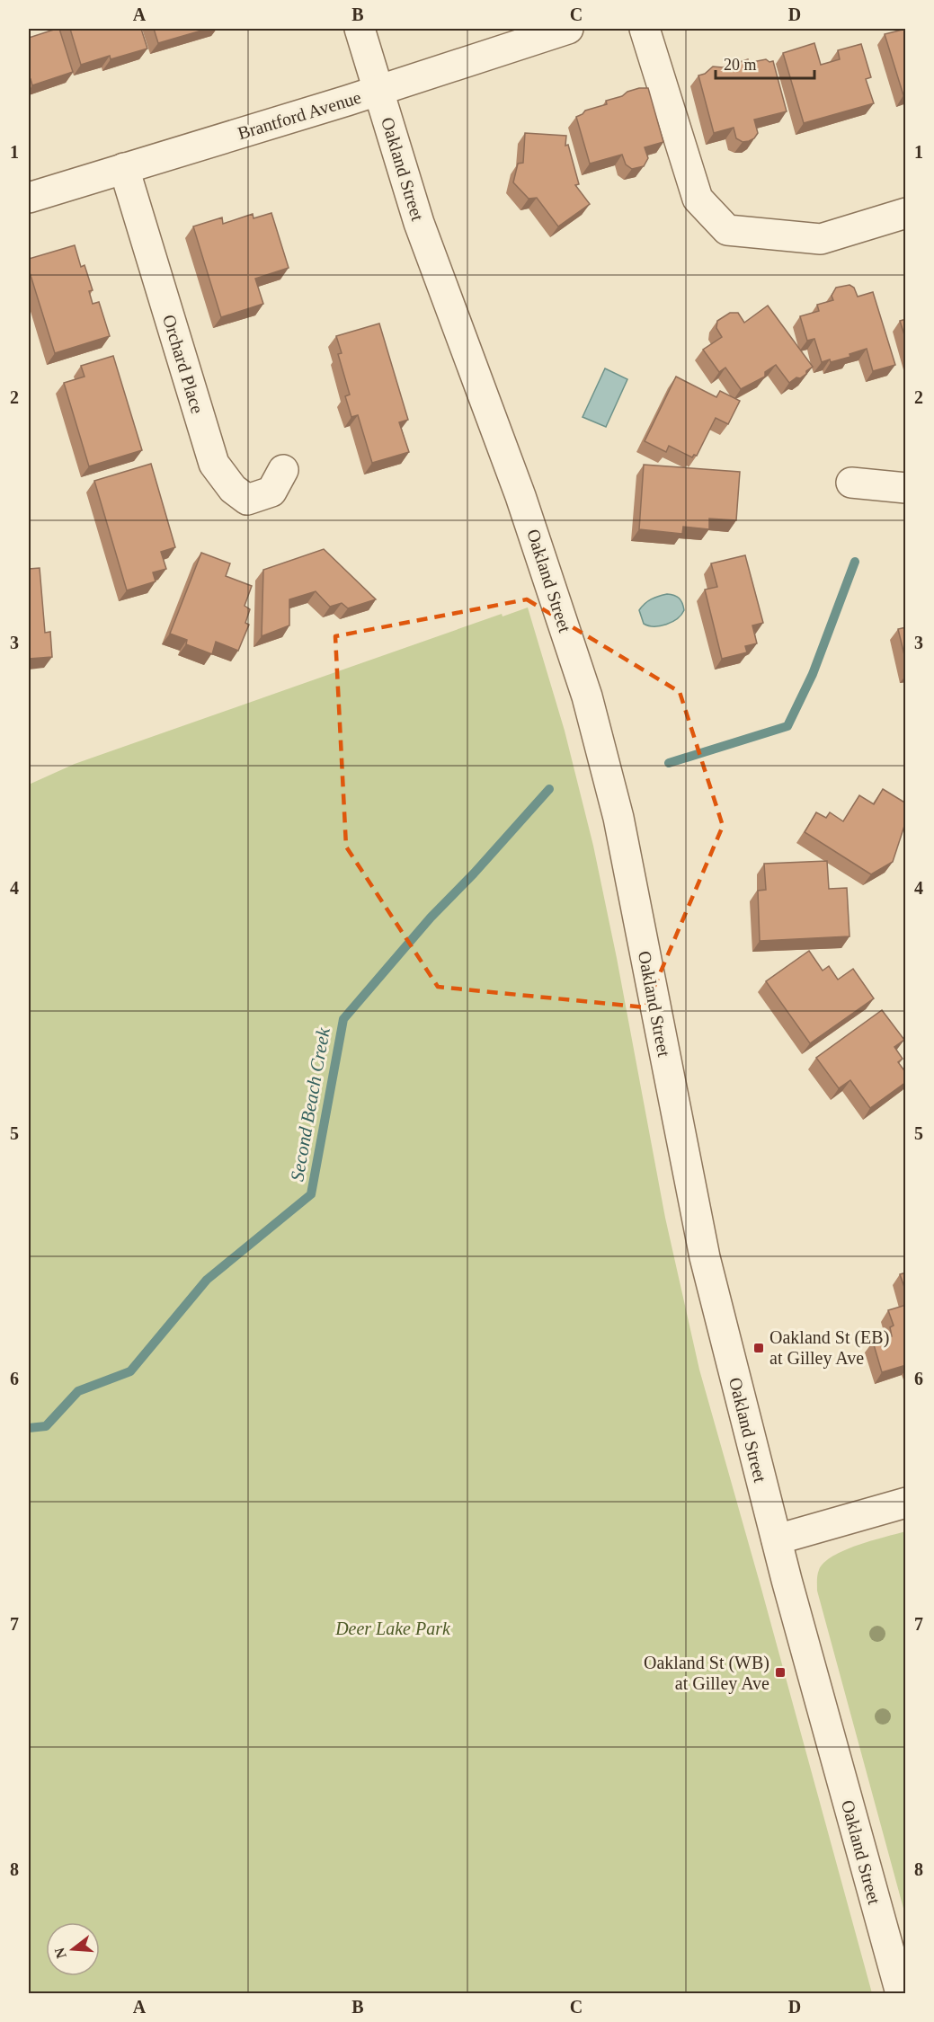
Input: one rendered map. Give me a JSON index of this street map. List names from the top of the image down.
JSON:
{
  "streets": {
    "street": ["Brantford Avenue", "Oakland Street", "Orchard Place"]
  },
  "crossings": [
    ["Brantford Avenue", "Oakland Street"],
    ["Brantford Avenue", "Orchard Place"]
  ],
  "water": ["Second Beach Creek"],
  "parks": ["Deer Lake Park"],
  "places": {
    "transit": ["Oakland St (EB) at Gilley Ave", "Oakland St (WB) at Gilley Ave"]
  },
  "scale_bar": "20 m",
  "north": "left",
  "grid": {
    "columns": [
      "A",
      "B",
      "C",
      "D"
    ],
    "rows": [
      "1",
      "2",
      "3",
      "4",
      "5",
      "6",
      "7",
      "8"
    ]
  }
}
